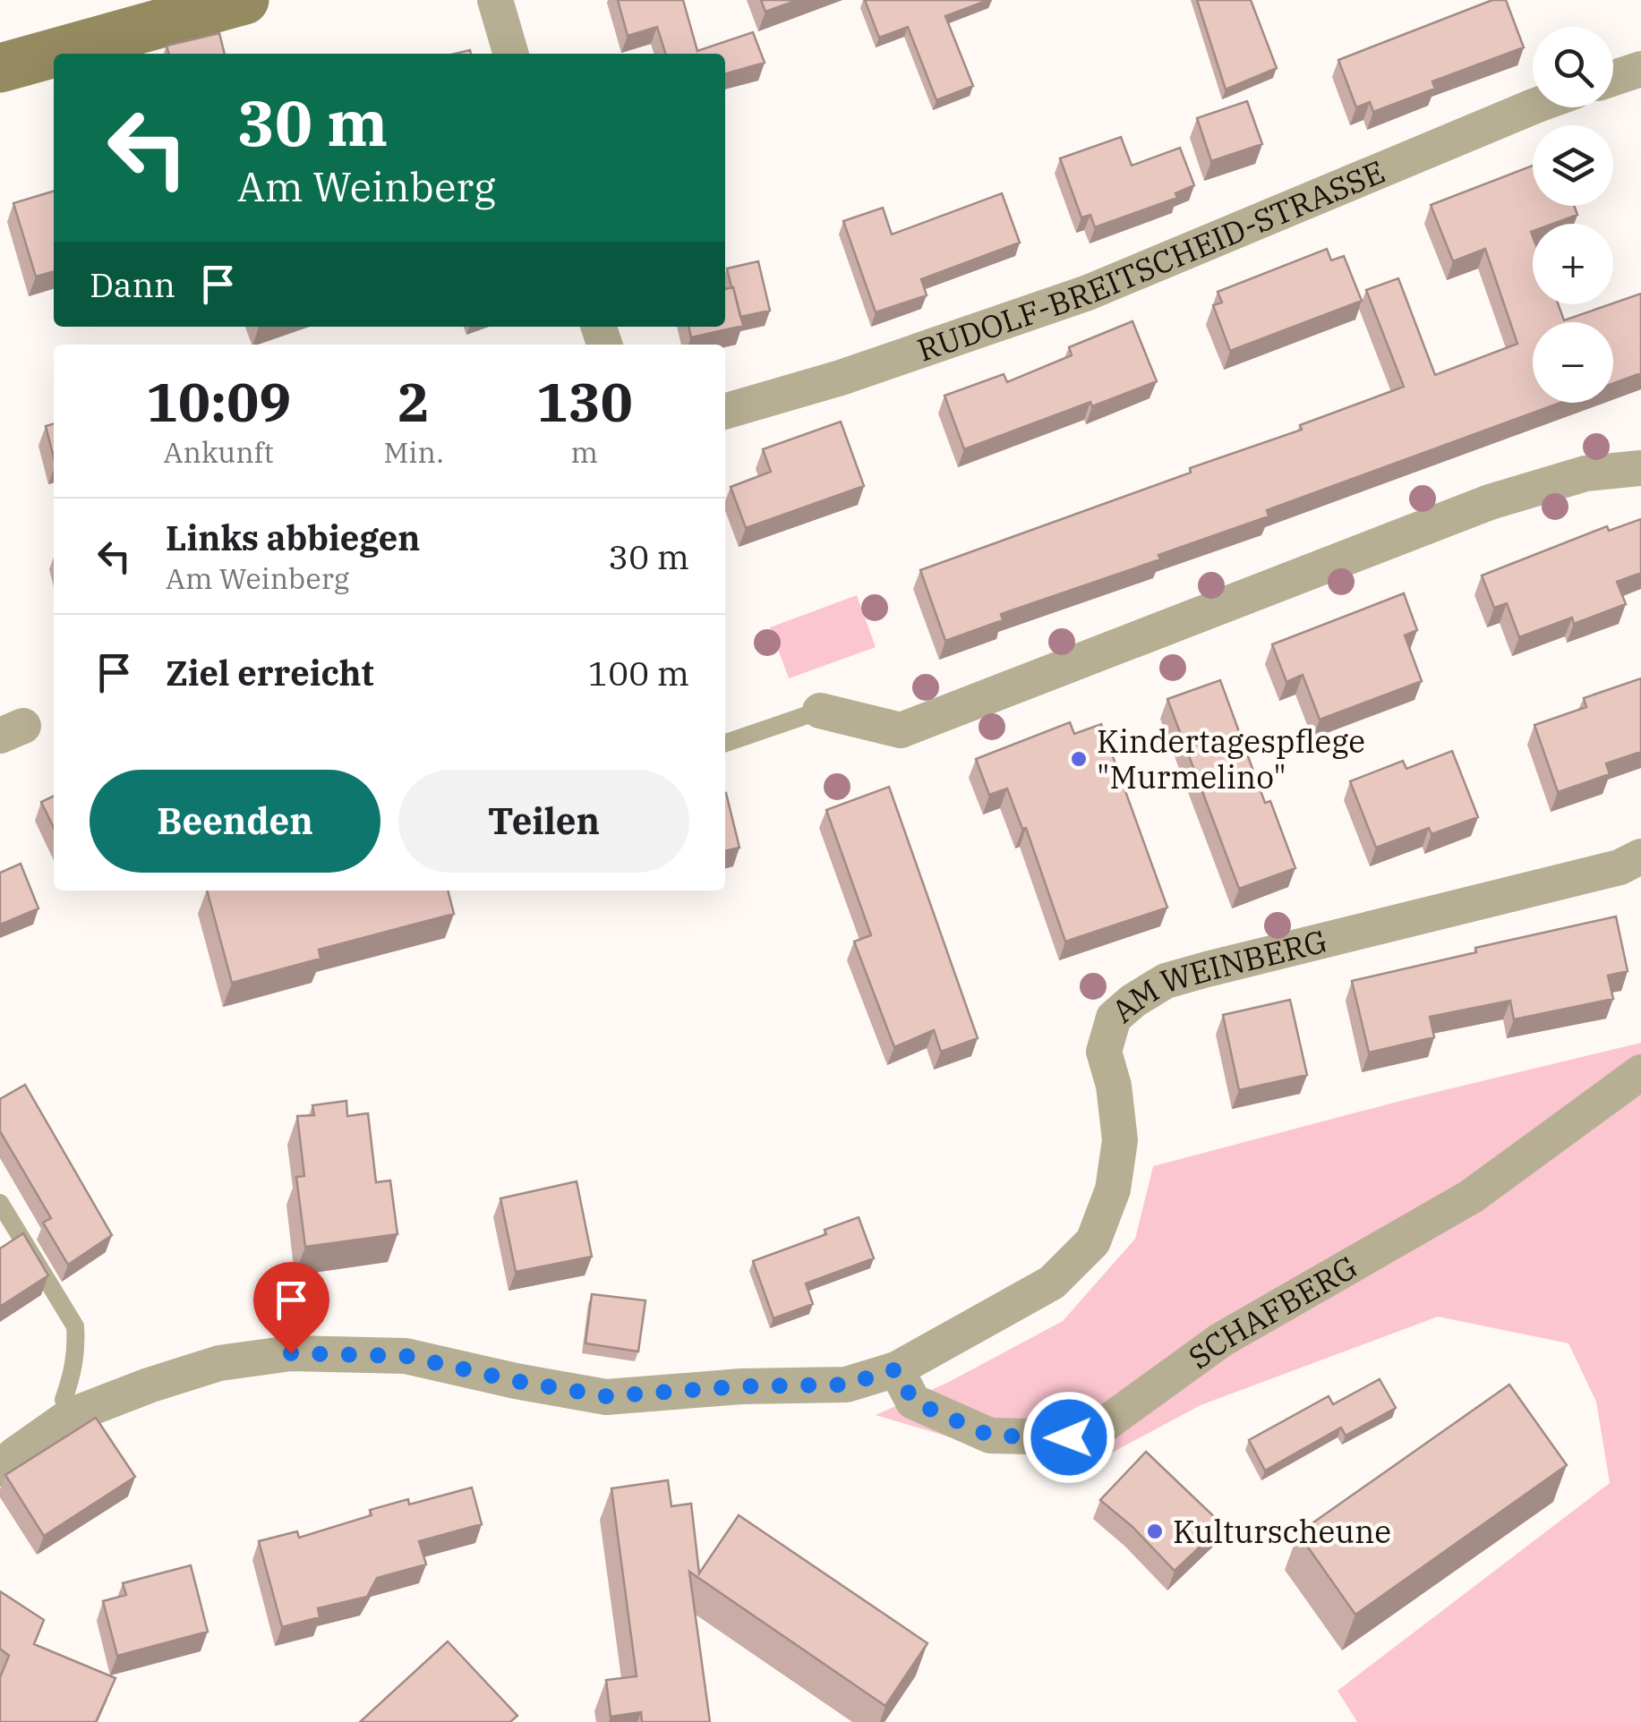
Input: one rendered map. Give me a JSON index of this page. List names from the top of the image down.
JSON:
{
  "streets": {
    "street": ["RUDOLF-BREITSCHEID-STRASSE", "AM WEINBERG", "SCHAFBERG"]
  },
  "crossings": [
    ["AM WEINBERG", "SCHAFBERG"]
  ],
  "places": ["Kindertagespflege \"Murmelino\"", "Kulturscheune"],
  "page": {
    "map_buttons": ["+", "−"],
    "turn": ["30 m", "Am Weinberg"],
    "then": "Dann",
    "eta": [
      "10:09",
      "Ankunft",
      "2",
      "Min.",
      "130",
      "m"
    ],
    "list": [
      {
        "name": "Links abbiegen",
        "note": "Am Weinberg",
        "value": "30 m"
      },
      {
        "name": "Ziel erreicht",
        "value": "100 m"
      }
    ],
    "buttons": ["Beenden", "Teilen"]
  }
}
